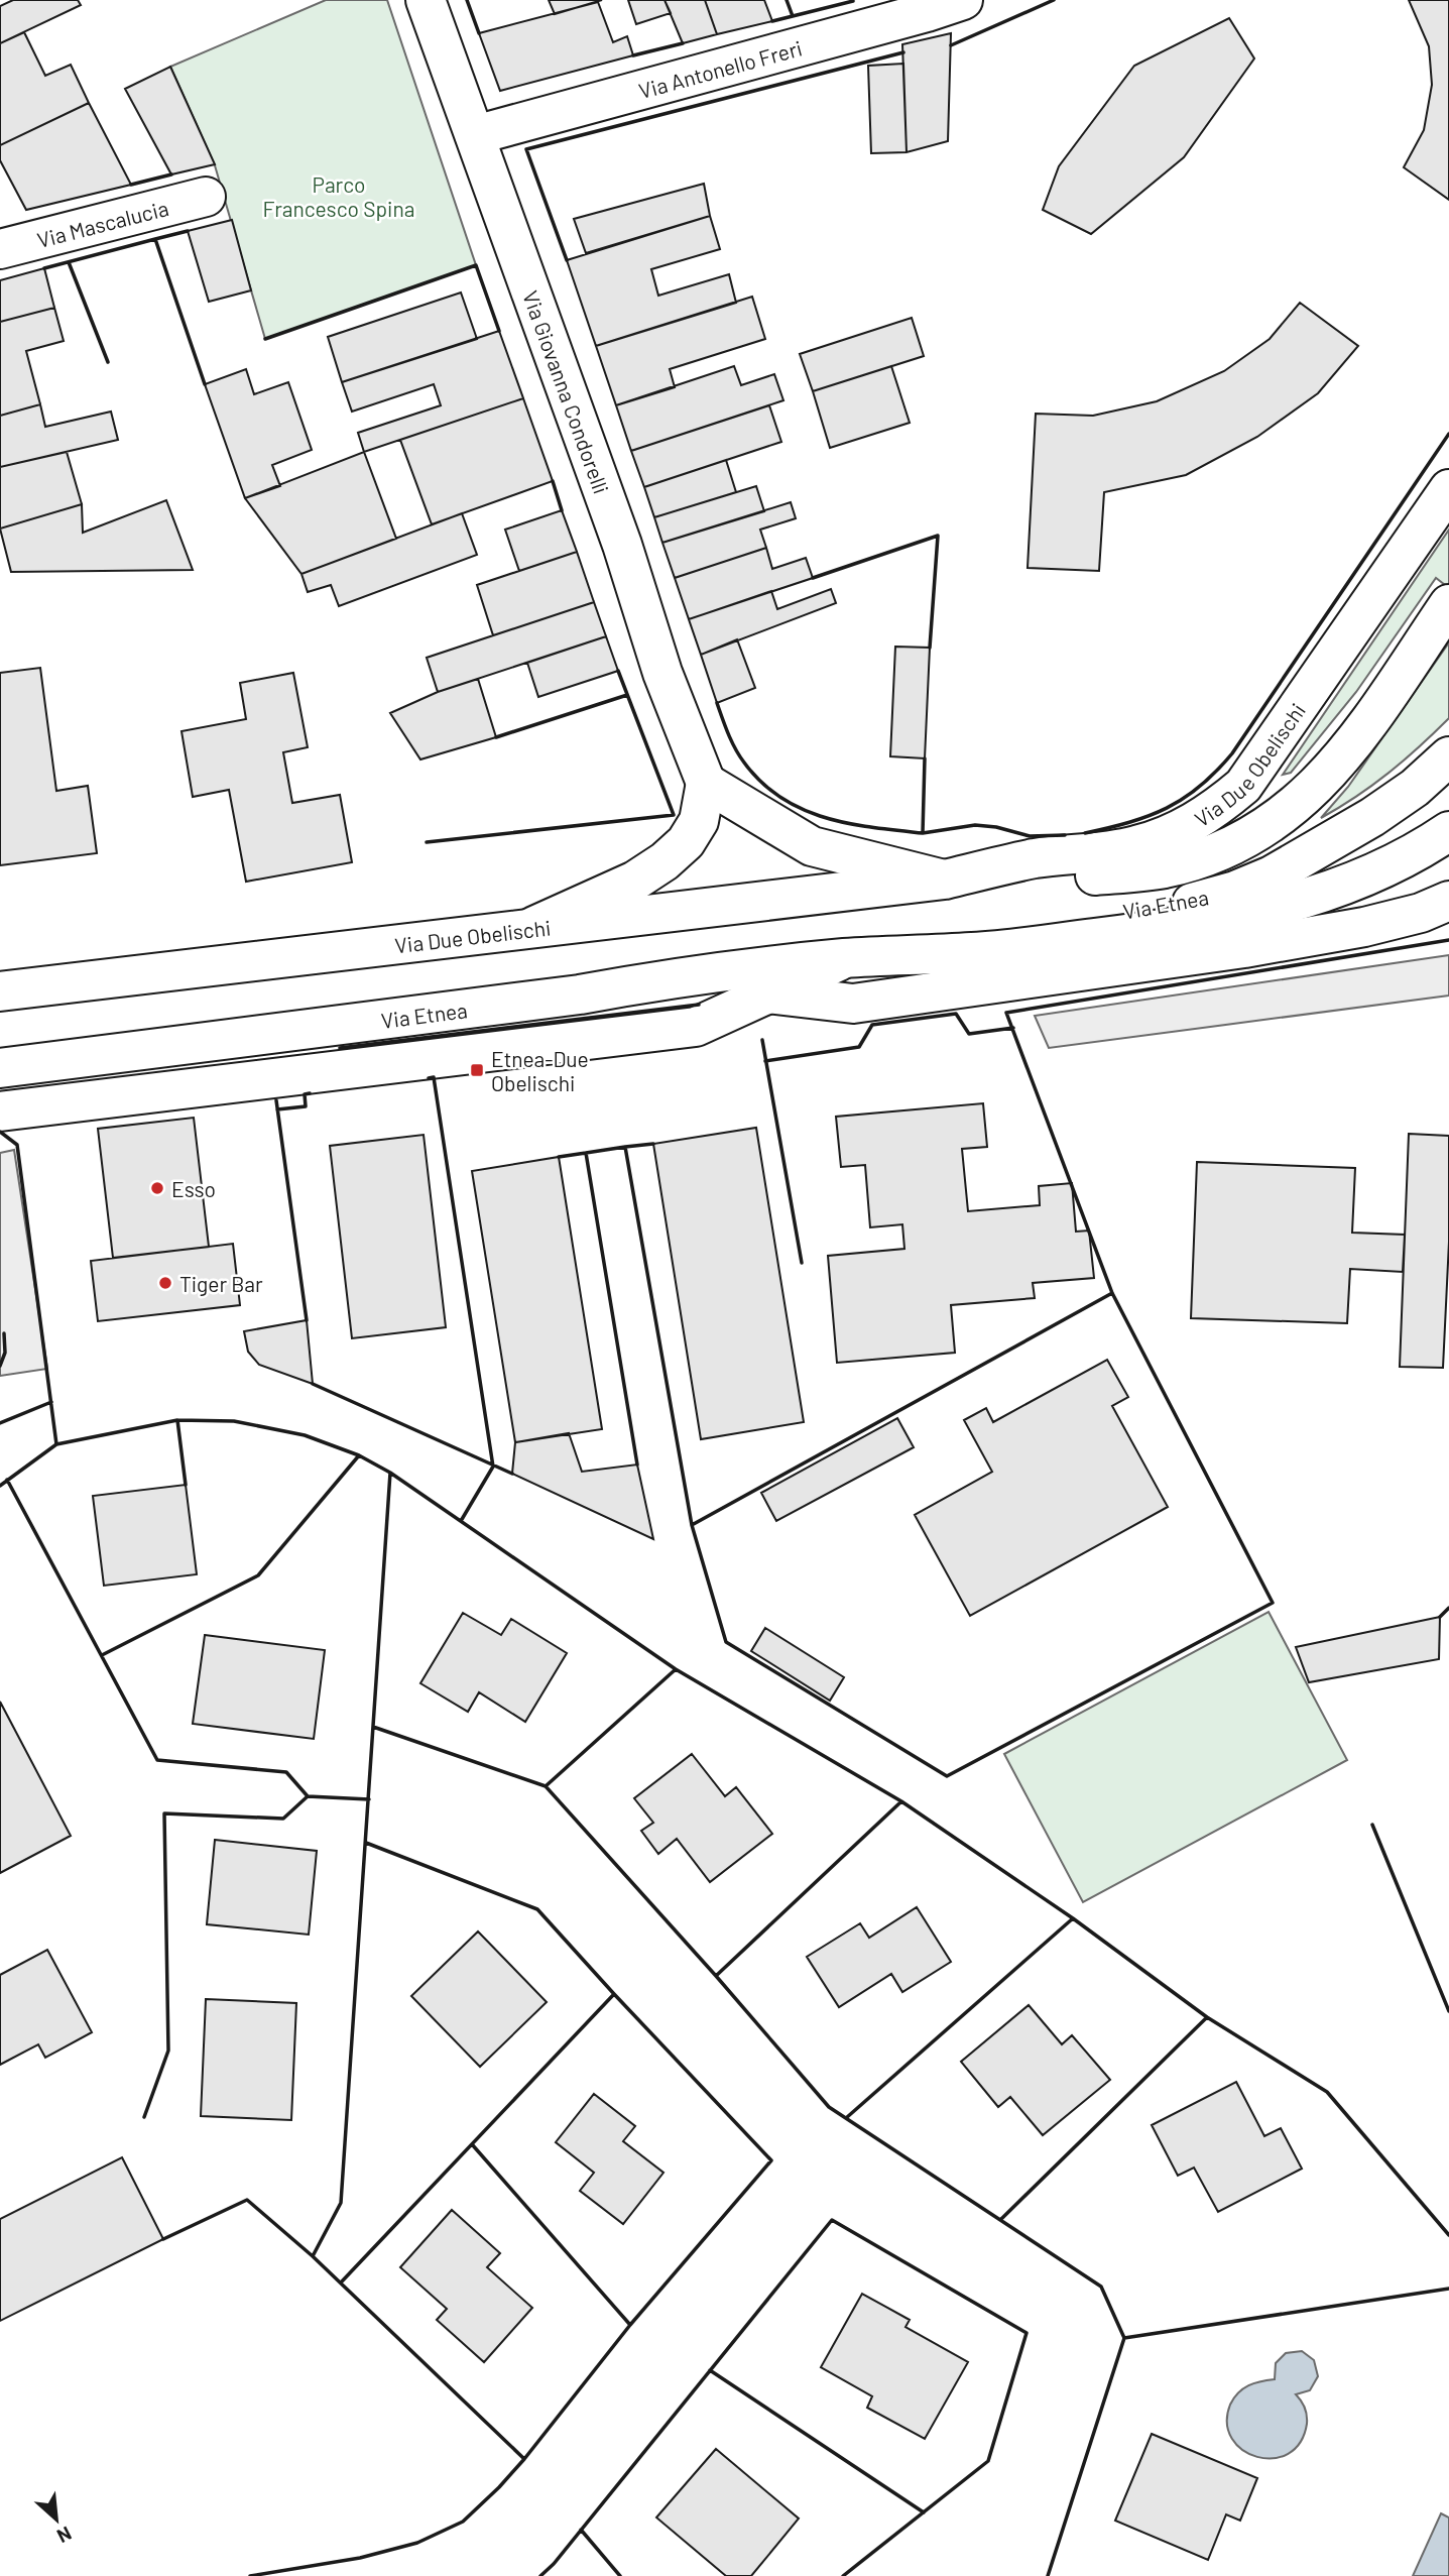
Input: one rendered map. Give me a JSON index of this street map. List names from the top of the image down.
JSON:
{
  "streets": {
    "main road": [
      "Via Antonello Freri",
      "Via Mascalucia",
      "Via Giovanna Condorelli",
      "Via Due Obelischi",
      "Via Etnea"
    ]
  },
  "crossings": [
    ["Via Antonello Freri", "Via Giovanna Condorelli"]
  ],
  "parks": ["Parco Francesco Spina"],
  "places": {
    "transit": ["Etnea-Due Obelischi"],
    "other": ["Esso", "Tiger Bar"]
  },
  "north": "bottom right"
}
